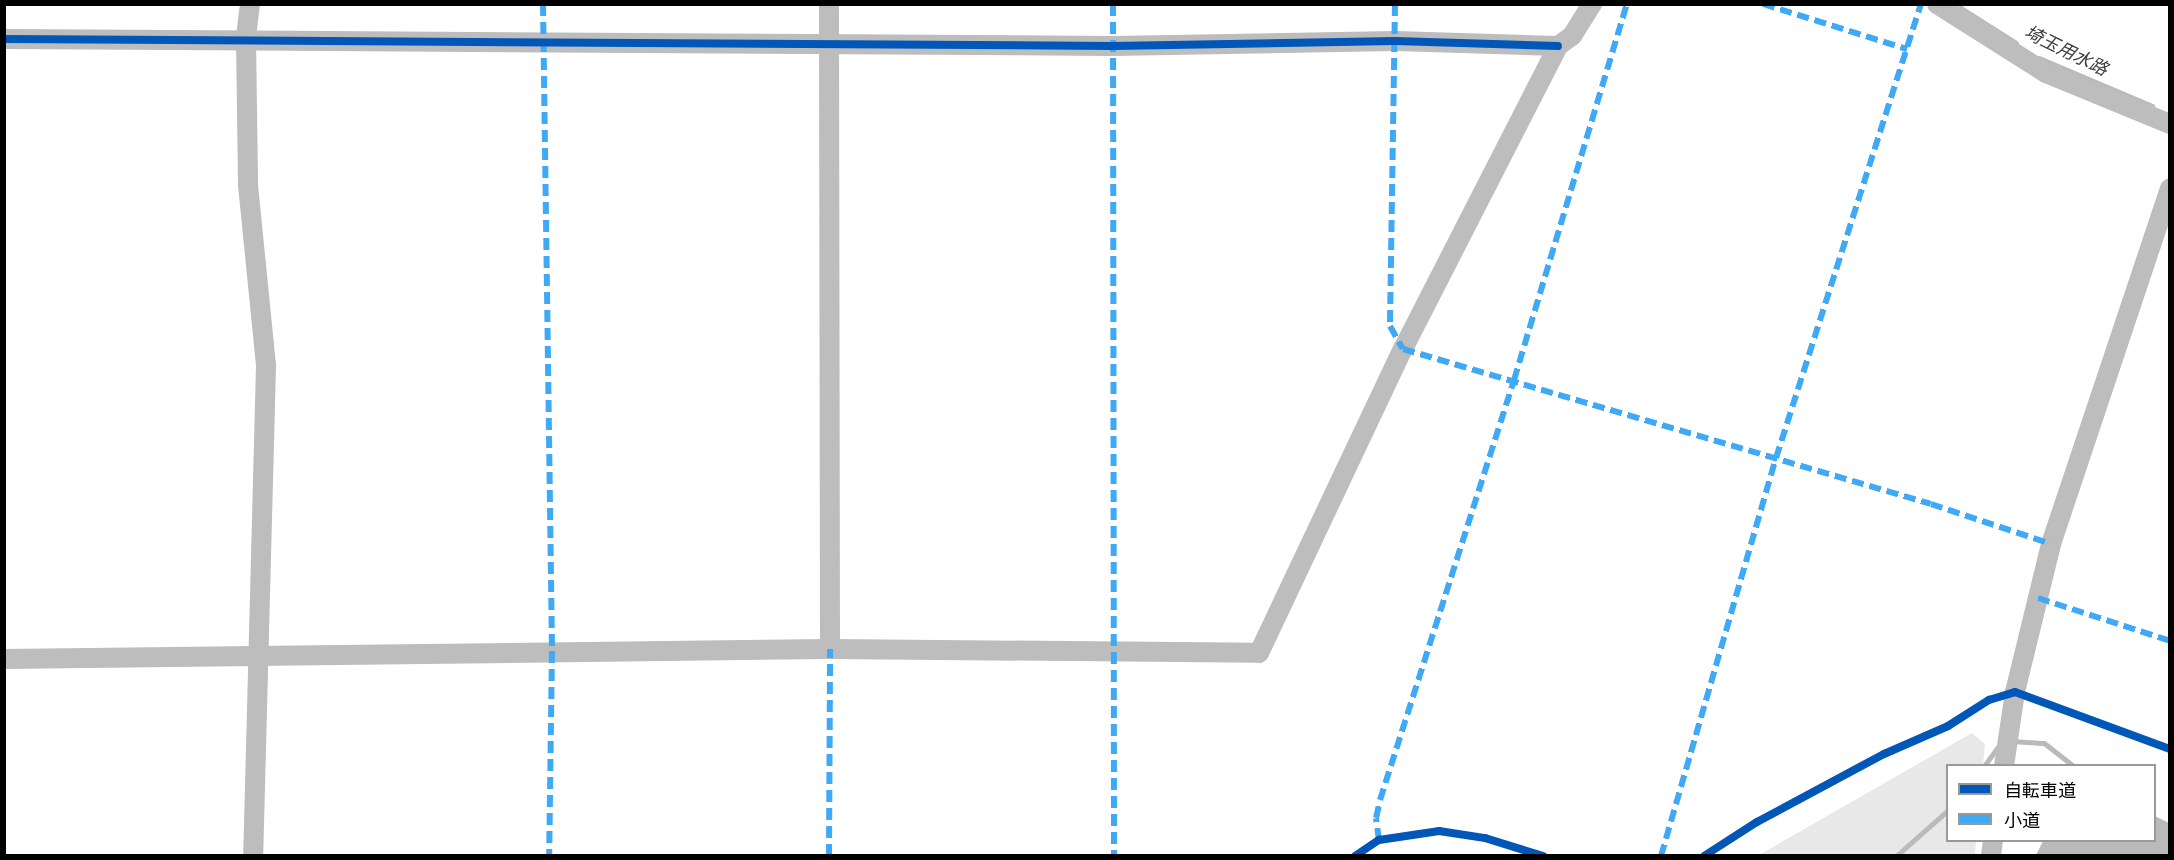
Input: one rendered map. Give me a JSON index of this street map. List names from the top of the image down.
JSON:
{
  "water": ["埼玉用水路"],
  "legend": ["自転車道", "小道"]
}
